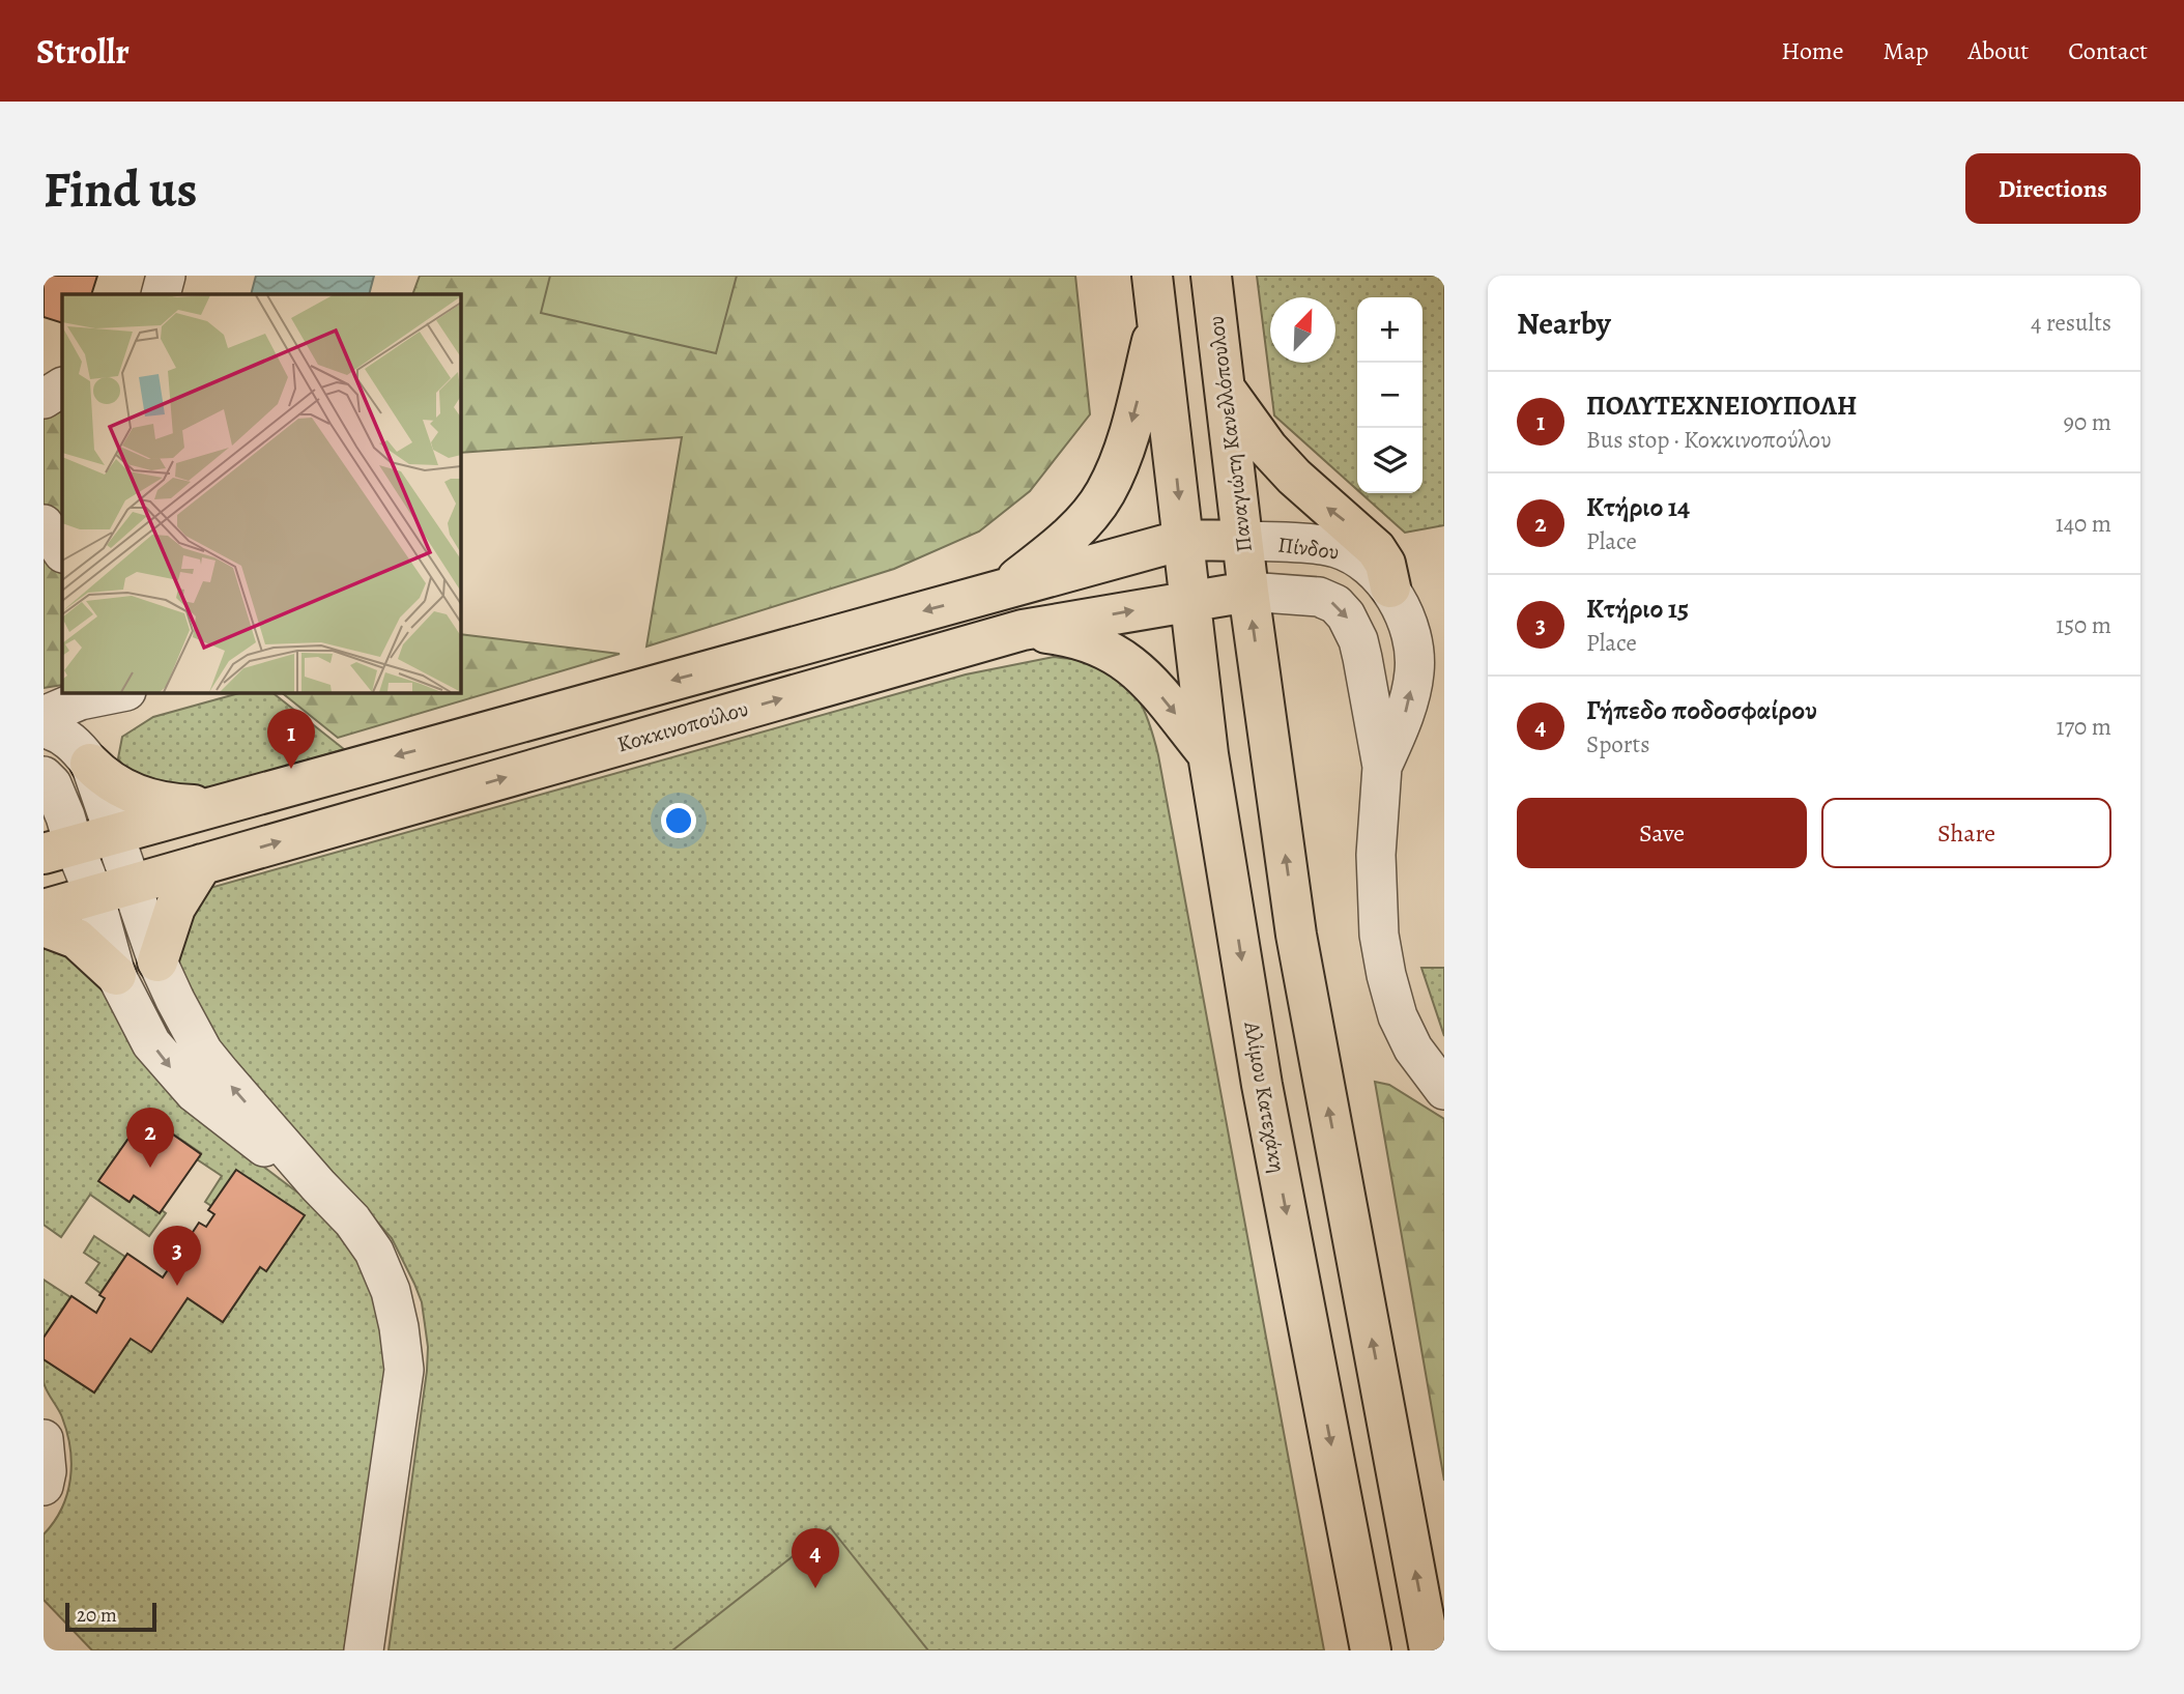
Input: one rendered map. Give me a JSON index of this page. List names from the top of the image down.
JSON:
{
  "streets": {
    "main road": ["Παναγιώτη Κανελλόπουλου", "Κοκκινοπούλου", "Αλίμου Κατεχάκη"],
    "street": ["Πίνδου"]
  },
  "crossings": [
    ["Παναγιώτη Κανελλόπουλου", "Πίνδου"],
    ["Παναγιώτη Κανελλόπουλου", "Κοκκινοπούλου"],
    ["Πίνδου", "Κοκκινοπούλου"],
    ["Κοκκινοπούλου", "Αλίμου Κατεχάκη"]
  ],
  "scale_bar": "20 m",
  "north": "top right",
  "page": {
    "header": "Strollr",
    "nav": [
      "Home",
      "Map",
      "About",
      "Contact"
    ],
    "buttons": [
      "Directions",
      ["Save", "Share"]
    ],
    "title": "Find us",
    "heading": ["Nearby", "4 results"],
    "map_buttons": ["+", "−"],
    "list": [
      {
        "mark": "1",
        "name": "ΠΟΛΥΤΕΧΝΕΙΟΥΠΟΛΗ",
        "note": "Bus stop · Κοκκινοπούλου",
        "value": "90 m"
      },
      {
        "mark": "2",
        "name": "Κτήριο 14",
        "note": "Place",
        "value": "140 m"
      },
      {
        "mark": "3",
        "name": "Κτήριο 15",
        "note": "Place",
        "value": "150 m"
      },
      {
        "mark": "4",
        "name": "Γήπεδο ποδοσφαίρου",
        "note": "Sports",
        "value": "170 m"
      }
    ],
    "pins": [
      "1",
      "2",
      "3",
      "4"
    ],
    "scale": "20 m"
  }
}
